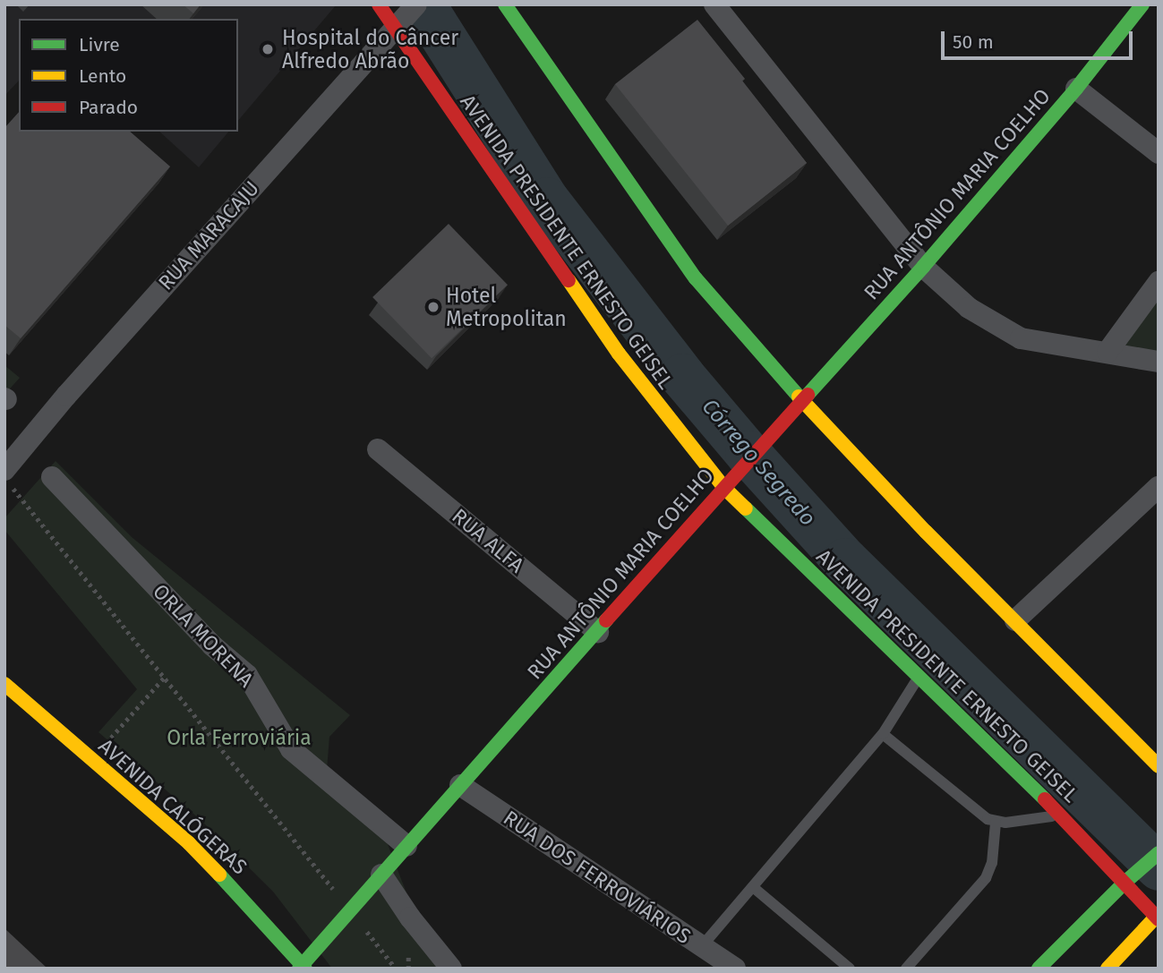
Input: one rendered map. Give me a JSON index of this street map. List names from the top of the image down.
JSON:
{
  "streets": {
    "main road": ["RUA ANTÔNIO MARIA COELHO", "AVENIDA PRESIDENTE ERNESTO GEISEL", "AVENIDA CALÓGERAS"],
    "street": [
      "RUA MARACAJU",
      "RUA ALFA",
      "ORLA MORENA",
      "RUA DOS FERROVIÁRIOS"
    ]
  },
  "crossings": [
    ["RUA ANTÔNIO MARIA COELHO", "AVENIDA PRESIDENTE ERNESTO GEISEL"],
    ["RUA ANTÔNIO MARIA COELHO", "RUA ALFA"],
    ["RUA ANTÔNIO MARIA COELHO", "ORLA MORENA"],
    ["RUA ANTÔNIO MARIA COELHO", "AVENIDA CALÓGERAS"],
    ["RUA ANTÔNIO MARIA COELHO", "RUA DOS FERROVIÁRIOS"],
    ["RUA MARACAJU", "AVENIDA PRESIDENTE ERNESTO GEISEL"]
  ],
  "water": ["Córrego Segredo"],
  "parks": ["Orla Ferroviária"],
  "places": ["Hospital do Câncer Alfredo Abrão", "Hotel Metropolitan"],
  "legend": ["Livre", "Lento", "Parado"],
  "scale_bar": "50 m"
}
